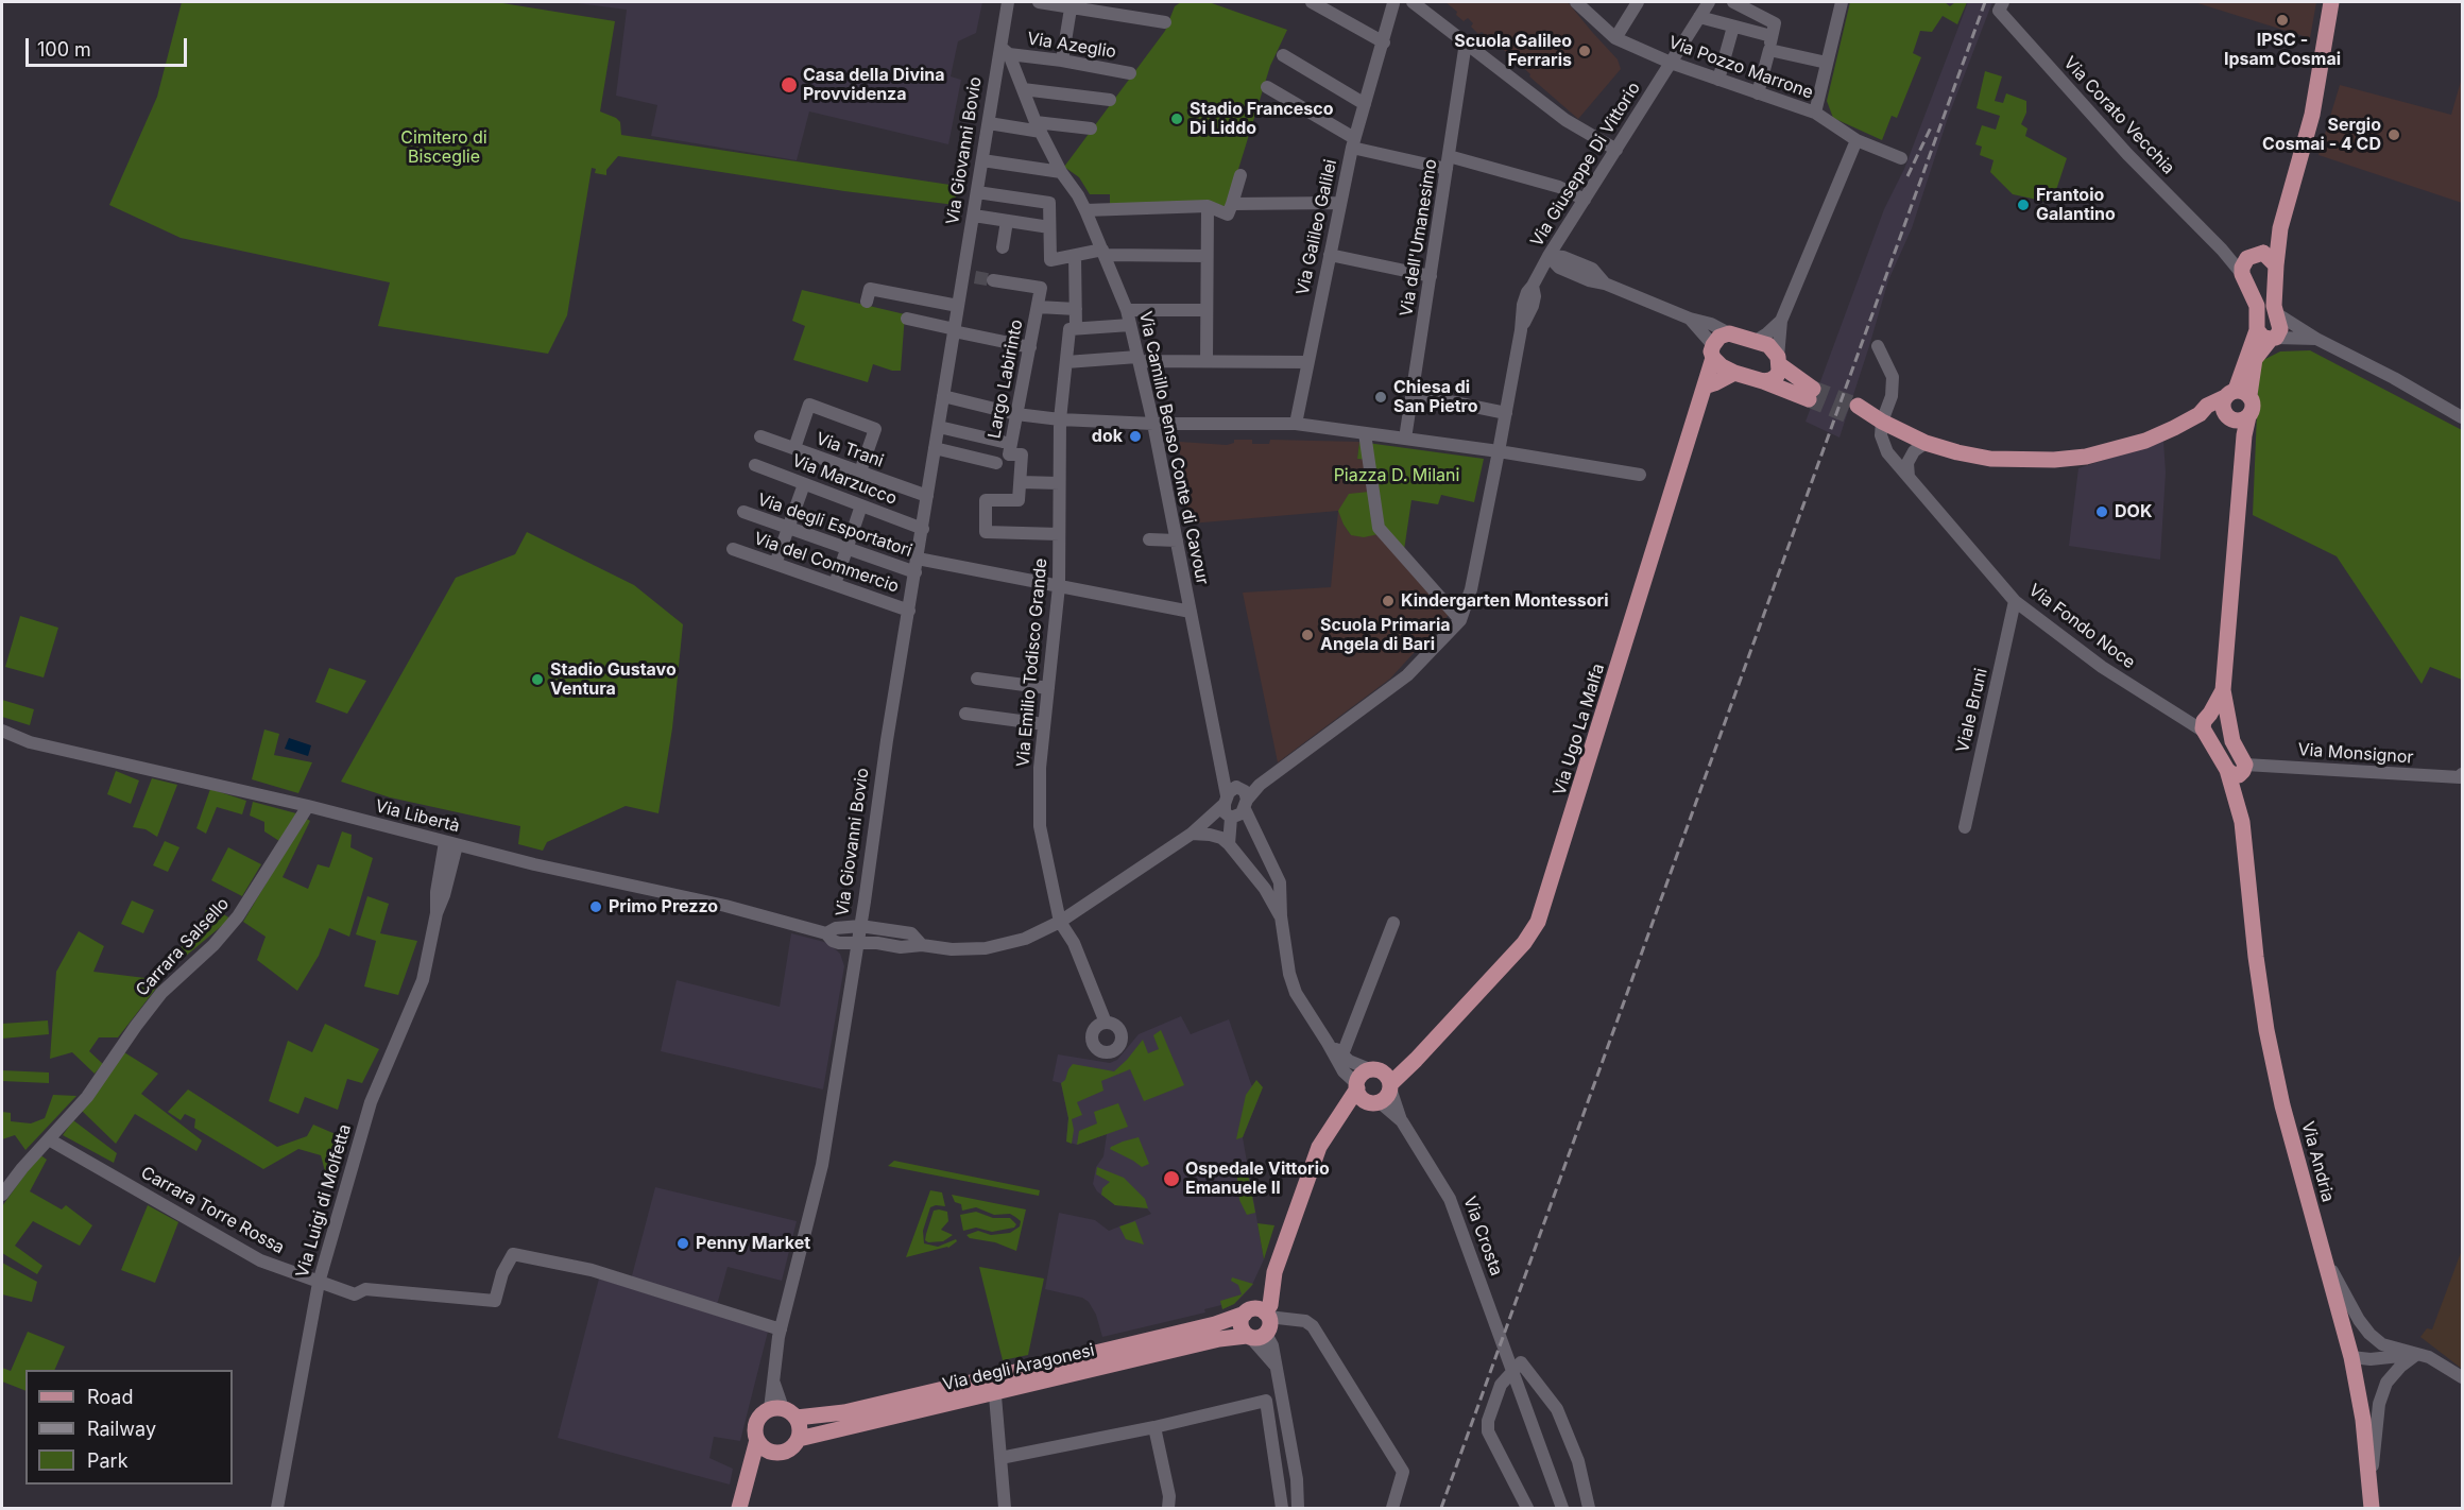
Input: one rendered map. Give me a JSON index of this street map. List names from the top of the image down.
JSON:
{
  "streets": {
    "main road": [
      "Via Giovanni Bovio",
      "Via Fondo Noce",
      "Via Ugo La Malfa",
      "Via Andria",
      "Via degli Aragonesi"
    ],
    "street": [
      "Via Azeglio",
      "Via Pozzo Marrone",
      "Via Corato Vecchia",
      "Via Giuseppe Di Vittorio",
      "Via Galileo Galilei",
      "Via dell'Umanesimo",
      "Largo Labirinto",
      "Via Camillo Benso Conte di Cavour",
      "Via Trani",
      "Via Marzucco",
      "Via degli Esportatori",
      "Via del Commercio",
      "Via Emilio Todisco Grande",
      "Viale Bruni",
      "Via Monsignor",
      "Via Libertà",
      "Carrara Salsello",
      "Via Luigi di Molfetta",
      "Carrara Torre Rossa",
      "Via Crosta"
    ]
  },
  "crossings": [
    ["Via Azeglio", "Via Giovanni Bovio"],
    ["Via Azeglio", "Via Camillo Benso Conte di Cavour"],
    ["Via Pozzo Marrone", "Via Giuseppe Di Vittorio"],
    ["Via Giovanni Bovio", "Via Giuseppe Di Vittorio"],
    ["Via Giovanni Bovio", "Via Camillo Benso Conte di Cavour"],
    ["Via Giovanni Bovio", "Via Trani"],
    ["Via Giovanni Bovio", "Via Marzucco"],
    ["Via Giovanni Bovio", "Via degli Esportatori"],
    ["Via Giovanni Bovio", "Via del Commercio"],
    ["Via Giovanni Bovio", "Via Libertà"],
    ["Via Giovanni Bovio", "Carrara Torre Rossa"],
    ["Via Giovanni Bovio", "Via degli Aragonesi"],
    ["Via Giuseppe Di Vittorio", "Via Camillo Benso Conte di Cavour"],
    ["Via Giuseppe Di Vittorio", "Via Emilio Todisco Grande"],
    ["Via Giuseppe Di Vittorio", "Via Libertà"],
    ["Largo Labirinto", "Via Emilio Todisco Grande"],
    ["Via Fondo Noce", "Viale Bruni"],
    ["Via Fondo Noce", "Via Andria"],
    ["Via Ugo La Malfa", "Via Crosta"],
    ["Via Monsignor", "Via Andria"],
    ["Via Libertà", "Carrara Salsello"],
    ["Via Libertà", "Via Luigi di Molfetta"],
    ["Carrara Salsello", "Carrara Torre Rossa"],
    ["Via Luigi di Molfetta", "Carrara Torre Rossa"]
  ],
  "parks": ["Cimitero di Bisceglie", "Piazza D. Milani"],
  "places": [
    "IPSC - Ipsam Cosmai",
    "Scuola Galileo Ferraris",
    "Casa della Divina Provvidenza",
    "Stadio Francesco Di Liddo",
    "Sergio Cosmai - 4 CD",
    "Frantoio Galantino",
    "Chiesa di San Pietro",
    "dok",
    "DOK",
    "Kindergarten Montessori",
    "Scuola Primaria Angela di Bari",
    "Stadio Gustavo Ventura",
    "Primo Prezzo",
    "Ospedale Vittorio Emanuele II",
    "Penny Market"
  ],
  "legend": ["Road", "Railway", "Park"],
  "scale_bar": "100 m"
}
